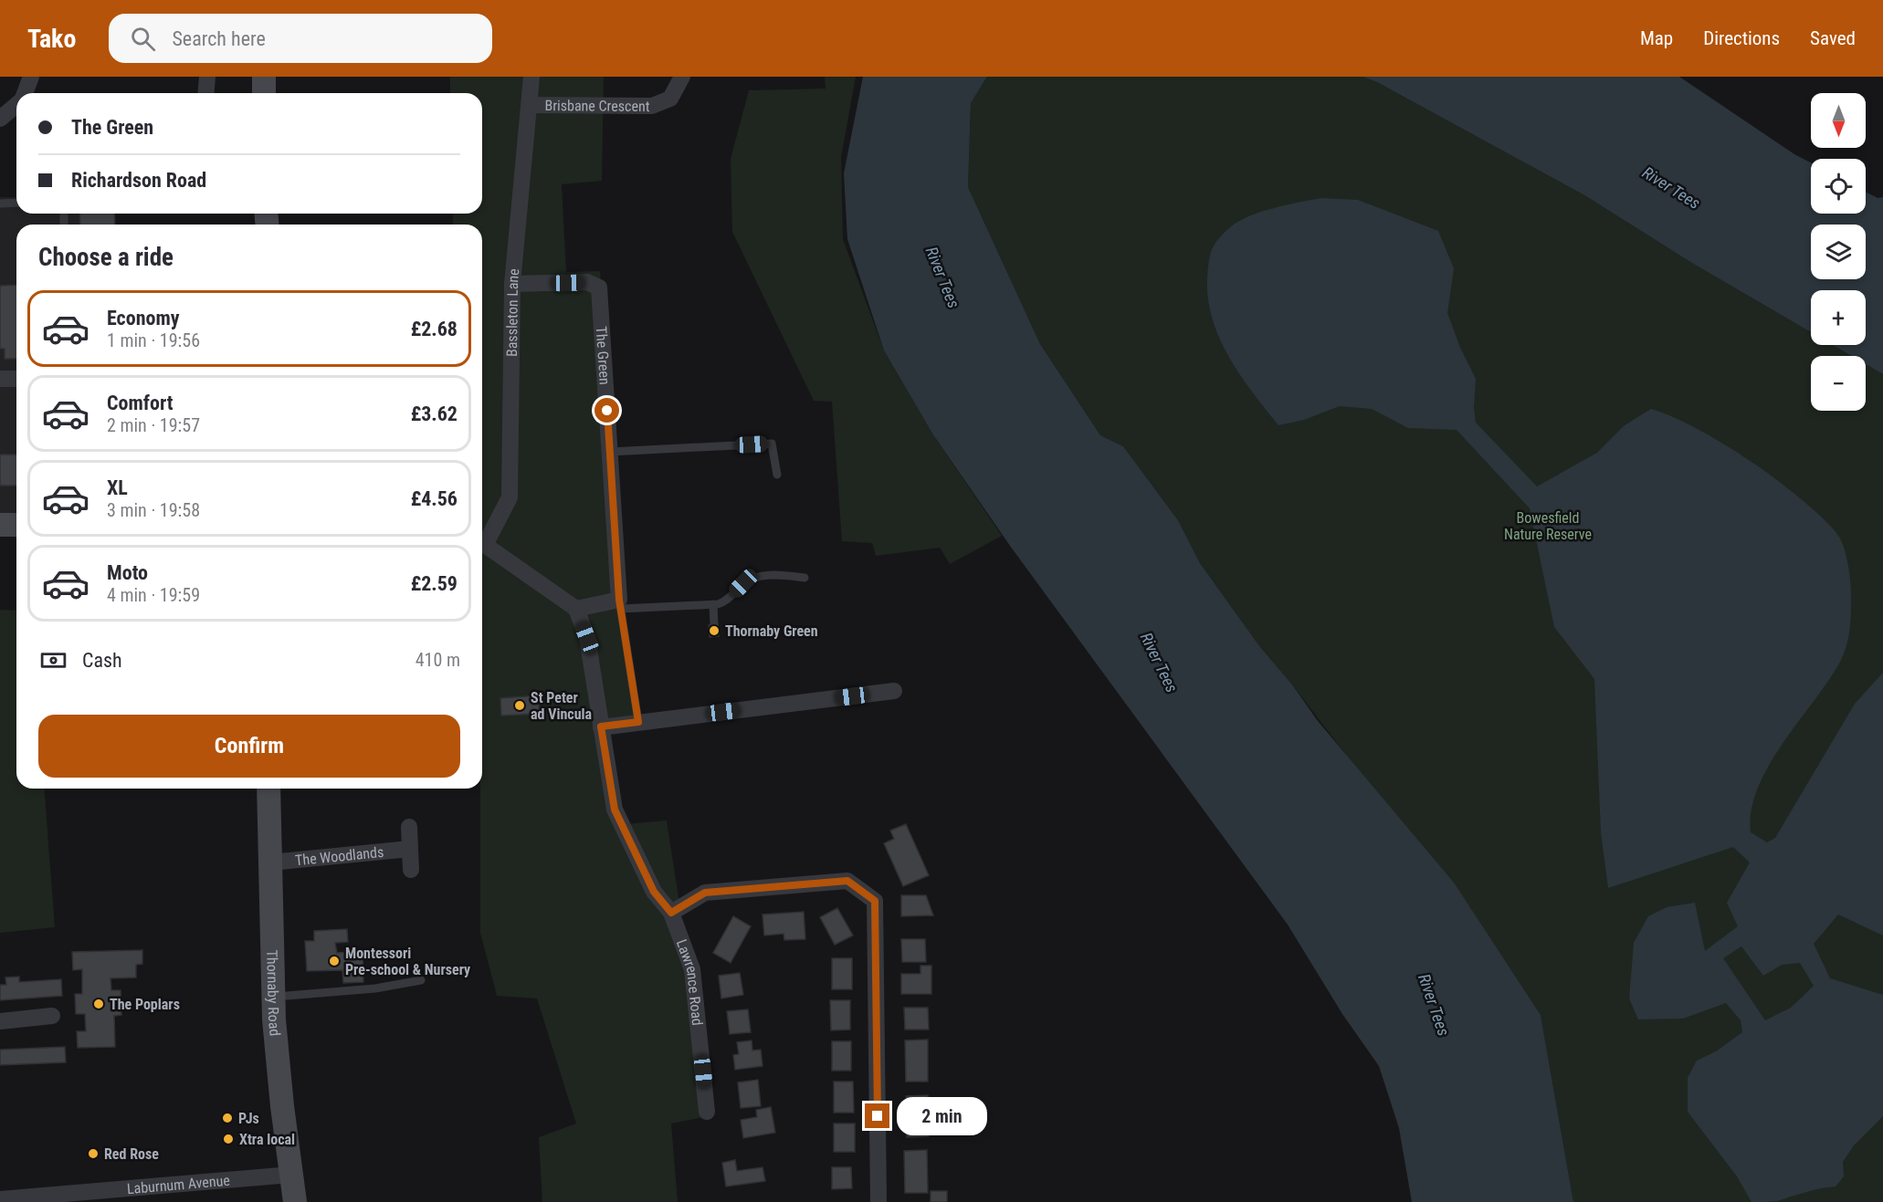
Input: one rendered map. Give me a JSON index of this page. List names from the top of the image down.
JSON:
{
  "streets": {
    "street": [
      "Brisbane Crescent",
      "Bassleton Lane",
      "The Green",
      "The Woodlands",
      "Lawrence Road",
      "Thornaby Road",
      "Laburnum Avenue"
    ]
  },
  "crossings": [
    ["Brisbane Crescent", "Bassleton Lane"],
    ["Bassleton Lane", "The Green"],
    ["The Woodlands", "Thornaby Road"],
    ["Thornaby Road", "Laburnum Avenue"]
  ],
  "water": ["River Tees"],
  "parks": ["Bowesfield Nature Reserve"],
  "places": [
    "Thornaby Green",
    "St Peter ad Vincula",
    "Montessori Pre-school & Nursery",
    "The Poplars",
    "PJs",
    "Xtra local",
    "Red Rose"
  ],
  "north": "bottom",
  "page": {
    "header": "Tako",
    "search": "Search here",
    "nav": ["Map", "Directions", "Saved"],
    "map_buttons": ["+", "−"],
    "banner": ["The Green", "Richardson Road"],
    "heading": "Choose a ride",
    "list": [
      {
        "name": "Economy",
        "note": "1 min · 19:56",
        "value": "£2.68"
      },
      {
        "name": "Comfort",
        "note": "2 min · 19:57",
        "value": "£3.62"
      },
      {
        "name": "XL",
        "note": "3 min · 19:58",
        "value": "£4.56"
      },
      {
        "name": "Moto",
        "note": "4 min · 19:59",
        "value": "£2.59"
      }
    ],
    "pay": ["Cash", "410 m"],
    "buttons": "Confirm",
    "bubble": "2 min"
  }
}
